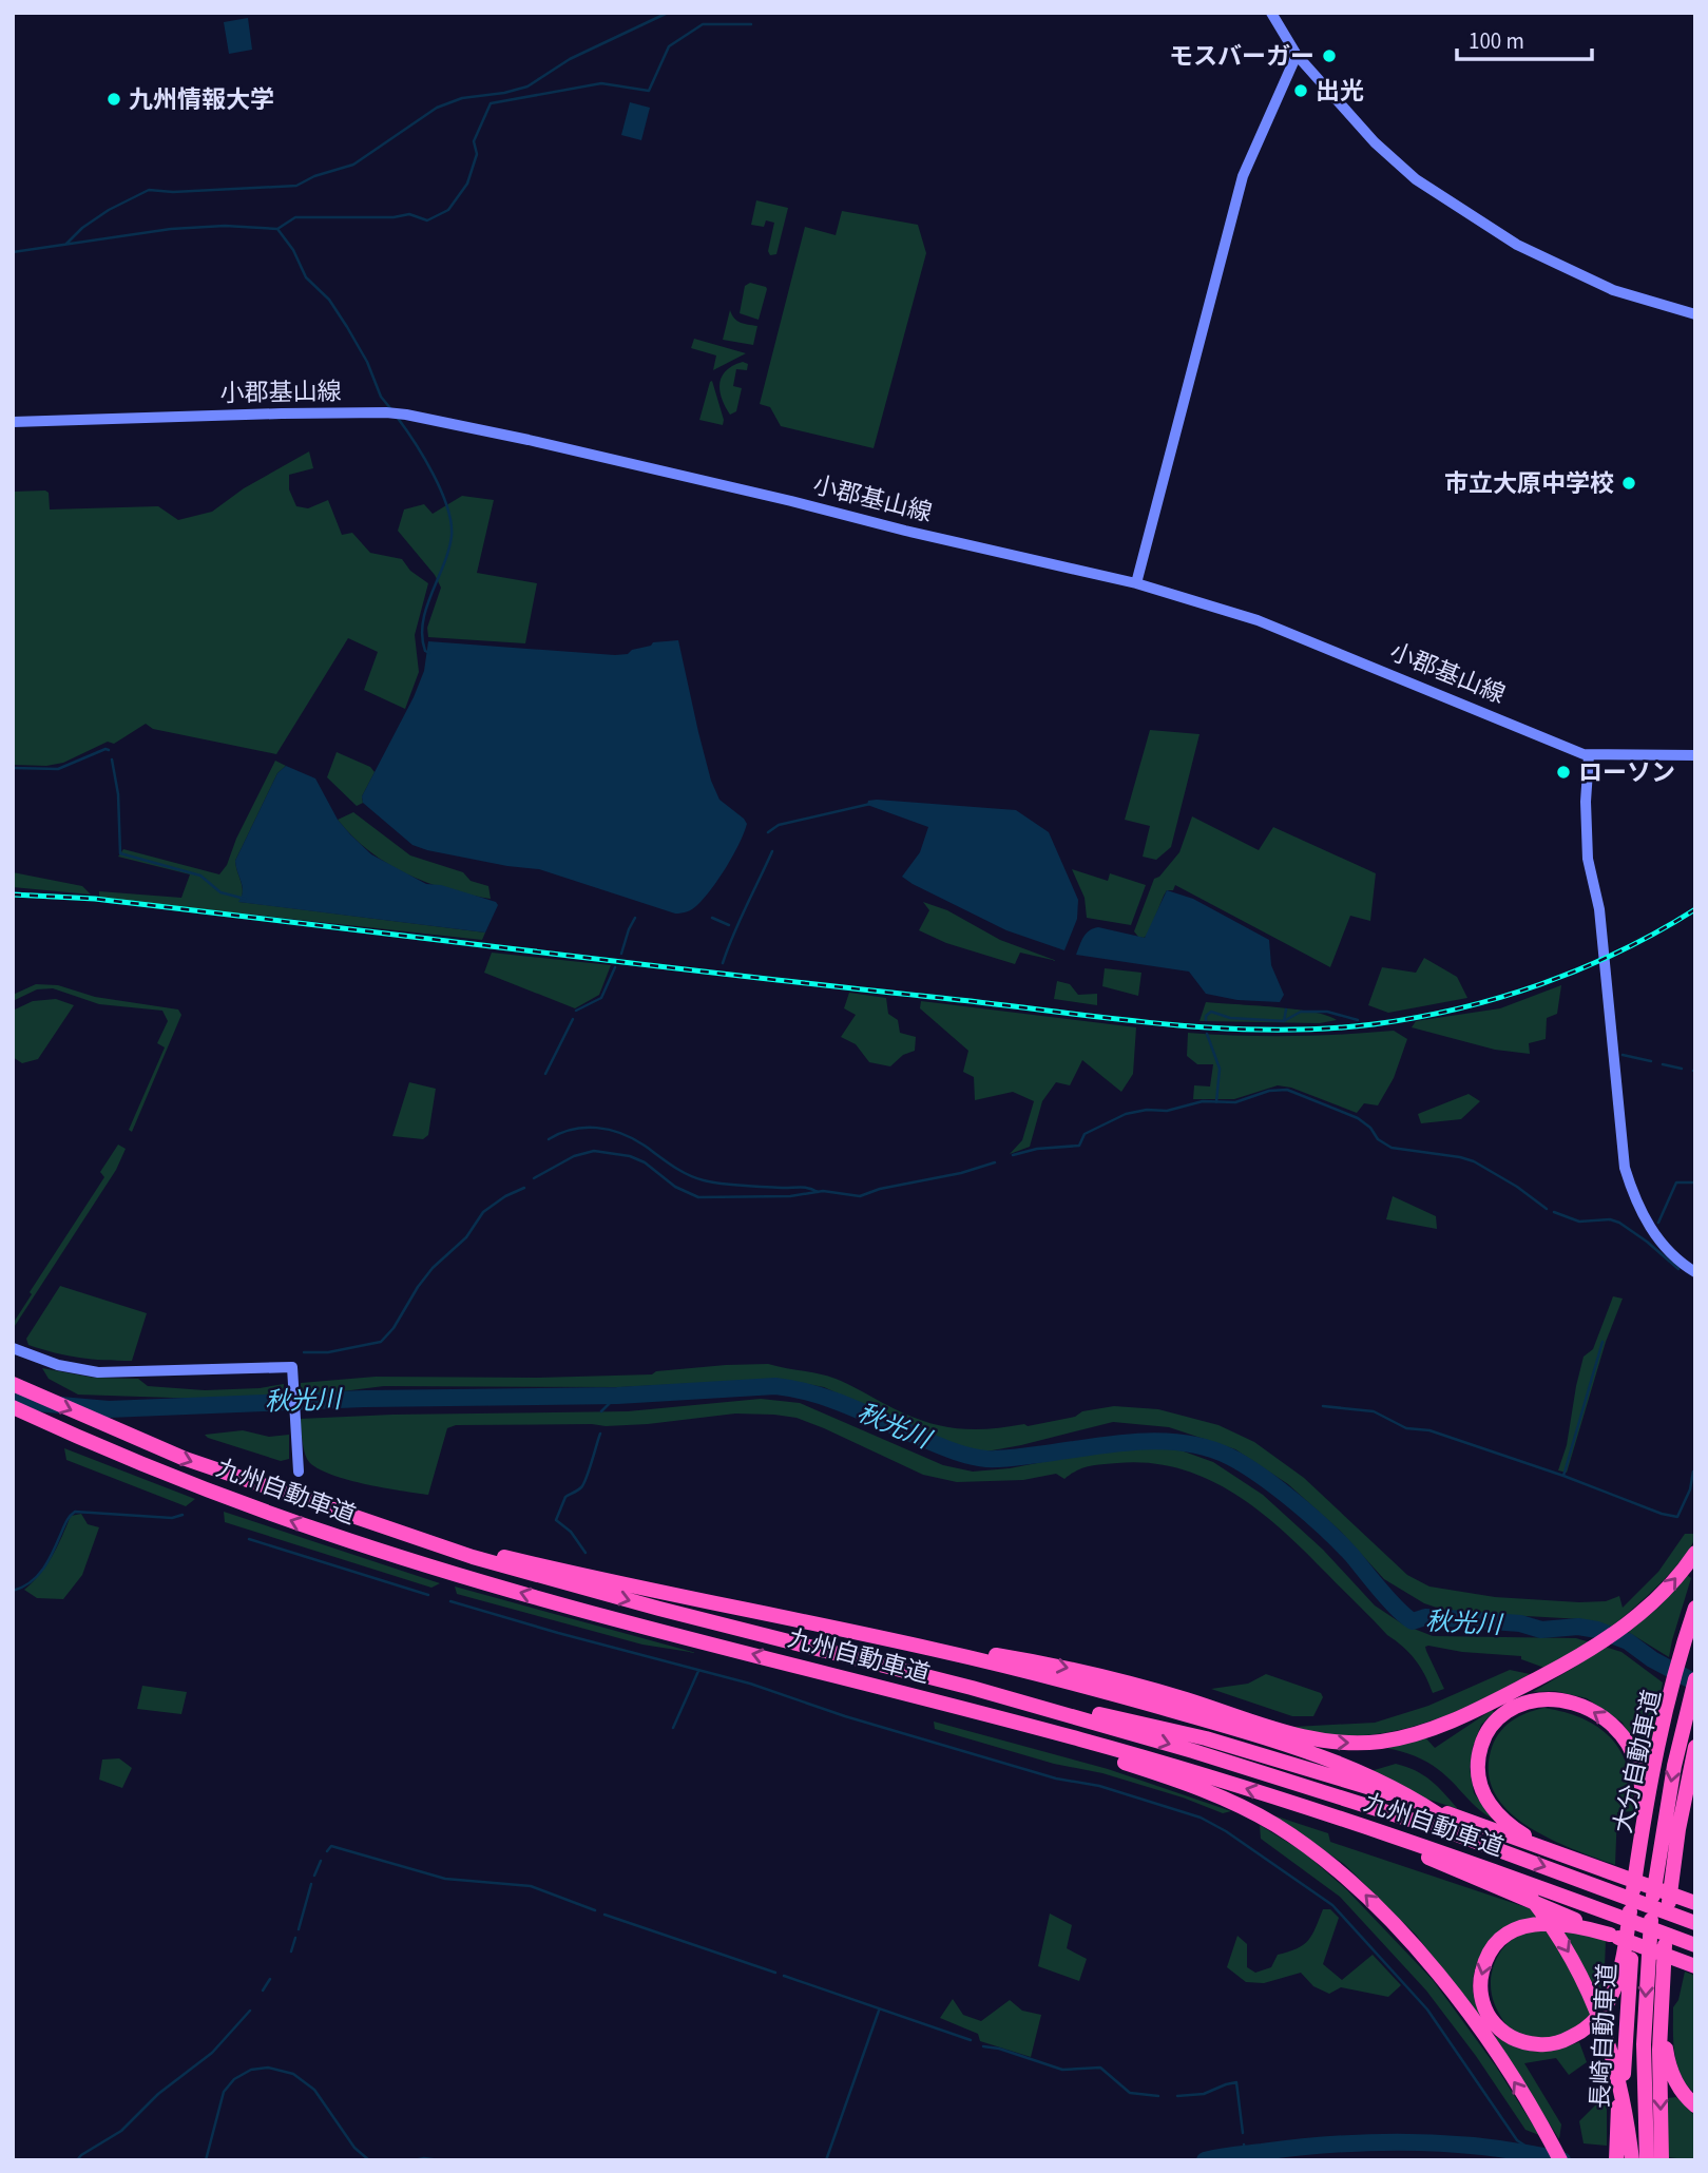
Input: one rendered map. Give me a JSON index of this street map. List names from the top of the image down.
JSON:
{
  "streets": {
    "highway": ["九州自動車道", "大分自動車道", "長崎自動車道"],
    "street": ["小郡基山線"]
  },
  "crossings": [
    ["大分自動車道", "長崎自動車道"]
  ],
  "water": ["秋光川"],
  "places": [
    "モスバーガー",
    "出光",
    "九州情報大学",
    "市立大原中学校",
    "ローソン"
  ],
  "scale_bar": "100 m"
}
